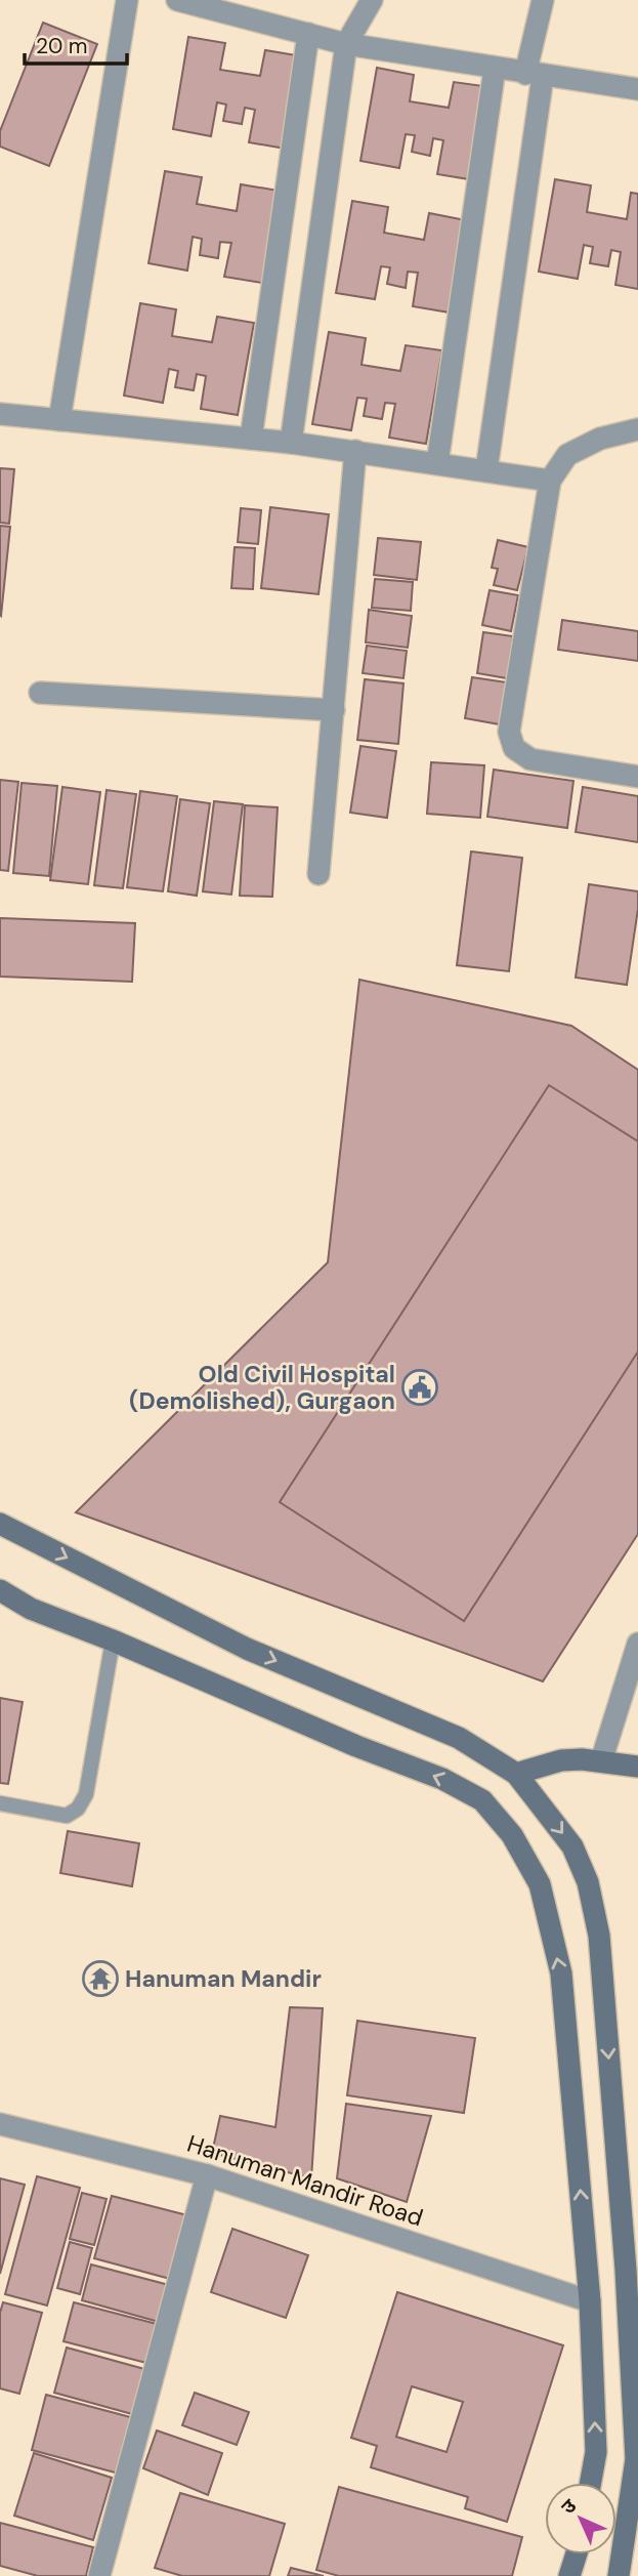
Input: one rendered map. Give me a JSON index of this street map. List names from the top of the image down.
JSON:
{
  "streets": {
    "street": ["Hanuman Mandir Road"]
  },
  "places": {
    "public building": ["Old Civil Hospital (Demolished), Gurgaon"],
    "temple": ["Hanuman Mandir"]
  },
  "scale_bar": "20 m",
  "north": "top left"
}
